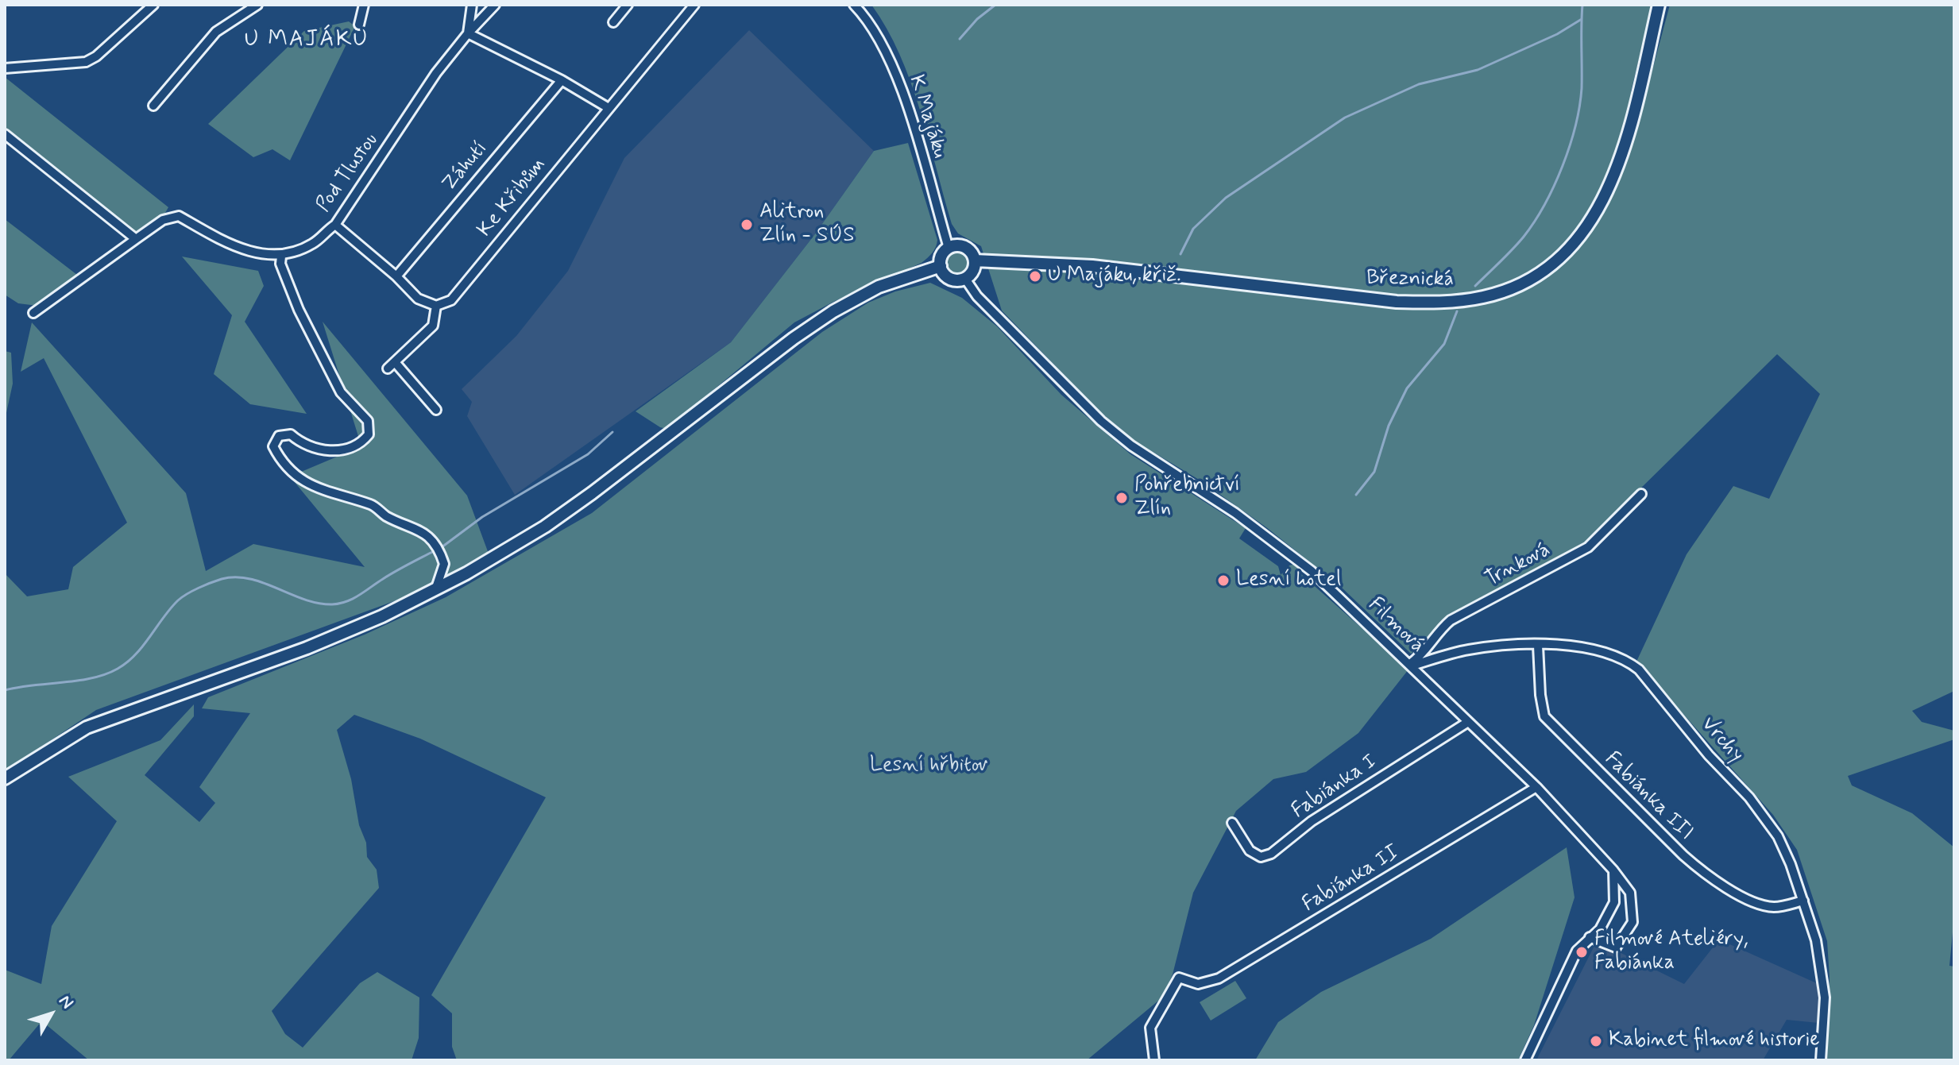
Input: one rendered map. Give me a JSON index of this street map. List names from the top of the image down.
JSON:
{
  "streets": {
    "main road": ["Březnická"],
    "street": [
      "K Majáku",
      "Záhutí",
      "Pod Tlustou",
      "Ke Křibům",
      "Trnková",
      "Filmová",
      "Vrchy",
      "Fabiánka I",
      "Fabiánka III",
      "Fabiánka II"
    ]
  },
  "crossings": [
    ["K Majáku", "Březnická"],
    ["K Majáku", "Filmová"],
    ["Březnická", "Filmová"],
    ["Trnková", "Filmová"],
    ["Trnková", "Vrchy"],
    ["Filmová", "Vrchy"],
    ["Filmová", "Fabiánka I"],
    ["Filmová", "Fabiánka II"],
    ["Vrchy", "Fabiánka III"]
  ],
  "districts": ["U MAJÁKU"],
  "parks": ["Lesní hřbitov"],
  "places": [
    "Alitron Zlín - SÚS",
    "U Majáku, křiž.",
    "Pohřebnictví Zlín",
    "Lesní hotel",
    "Filmové Ateliéry, Fabiánka",
    "Kabinet filmové historie"
  ],
  "north": "top right"
}
